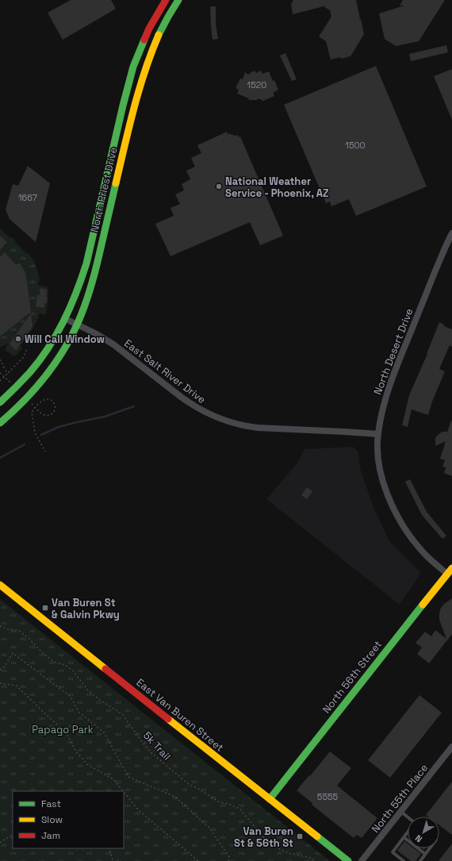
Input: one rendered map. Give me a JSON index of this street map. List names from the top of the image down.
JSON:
{
  "streets": {
    "main road": ["North Priest Drive", "North 56th Street", "East Van Buren Street"],
    "street": ["North Desert Drive", "East Salt River Drive", "North 55th Place"],
    "path": ["5k Trail"]
  },
  "crossings": [
    ["North Priest Drive", "East Salt River Drive"],
    ["North Desert Drive", "East Salt River Drive"],
    ["North Desert Drive", "North 56th Street"],
    ["North 56th Street", "East Van Buren Street"]
  ],
  "parks": ["Papago Park"],
  "places": {
    "other": ["National Weather Service - Phoenix, AZ", "Will Call Window"],
    "transit": ["Van Buren St & Galvin Pkwy", "Van Buren St & 56th St"]
  },
  "house_numbers": [
    "1520",
    "1500",
    "1667",
    "5555"
  ],
  "legend": ["Fast", "Slow", "Jam"],
  "north": "bottom left"
}
